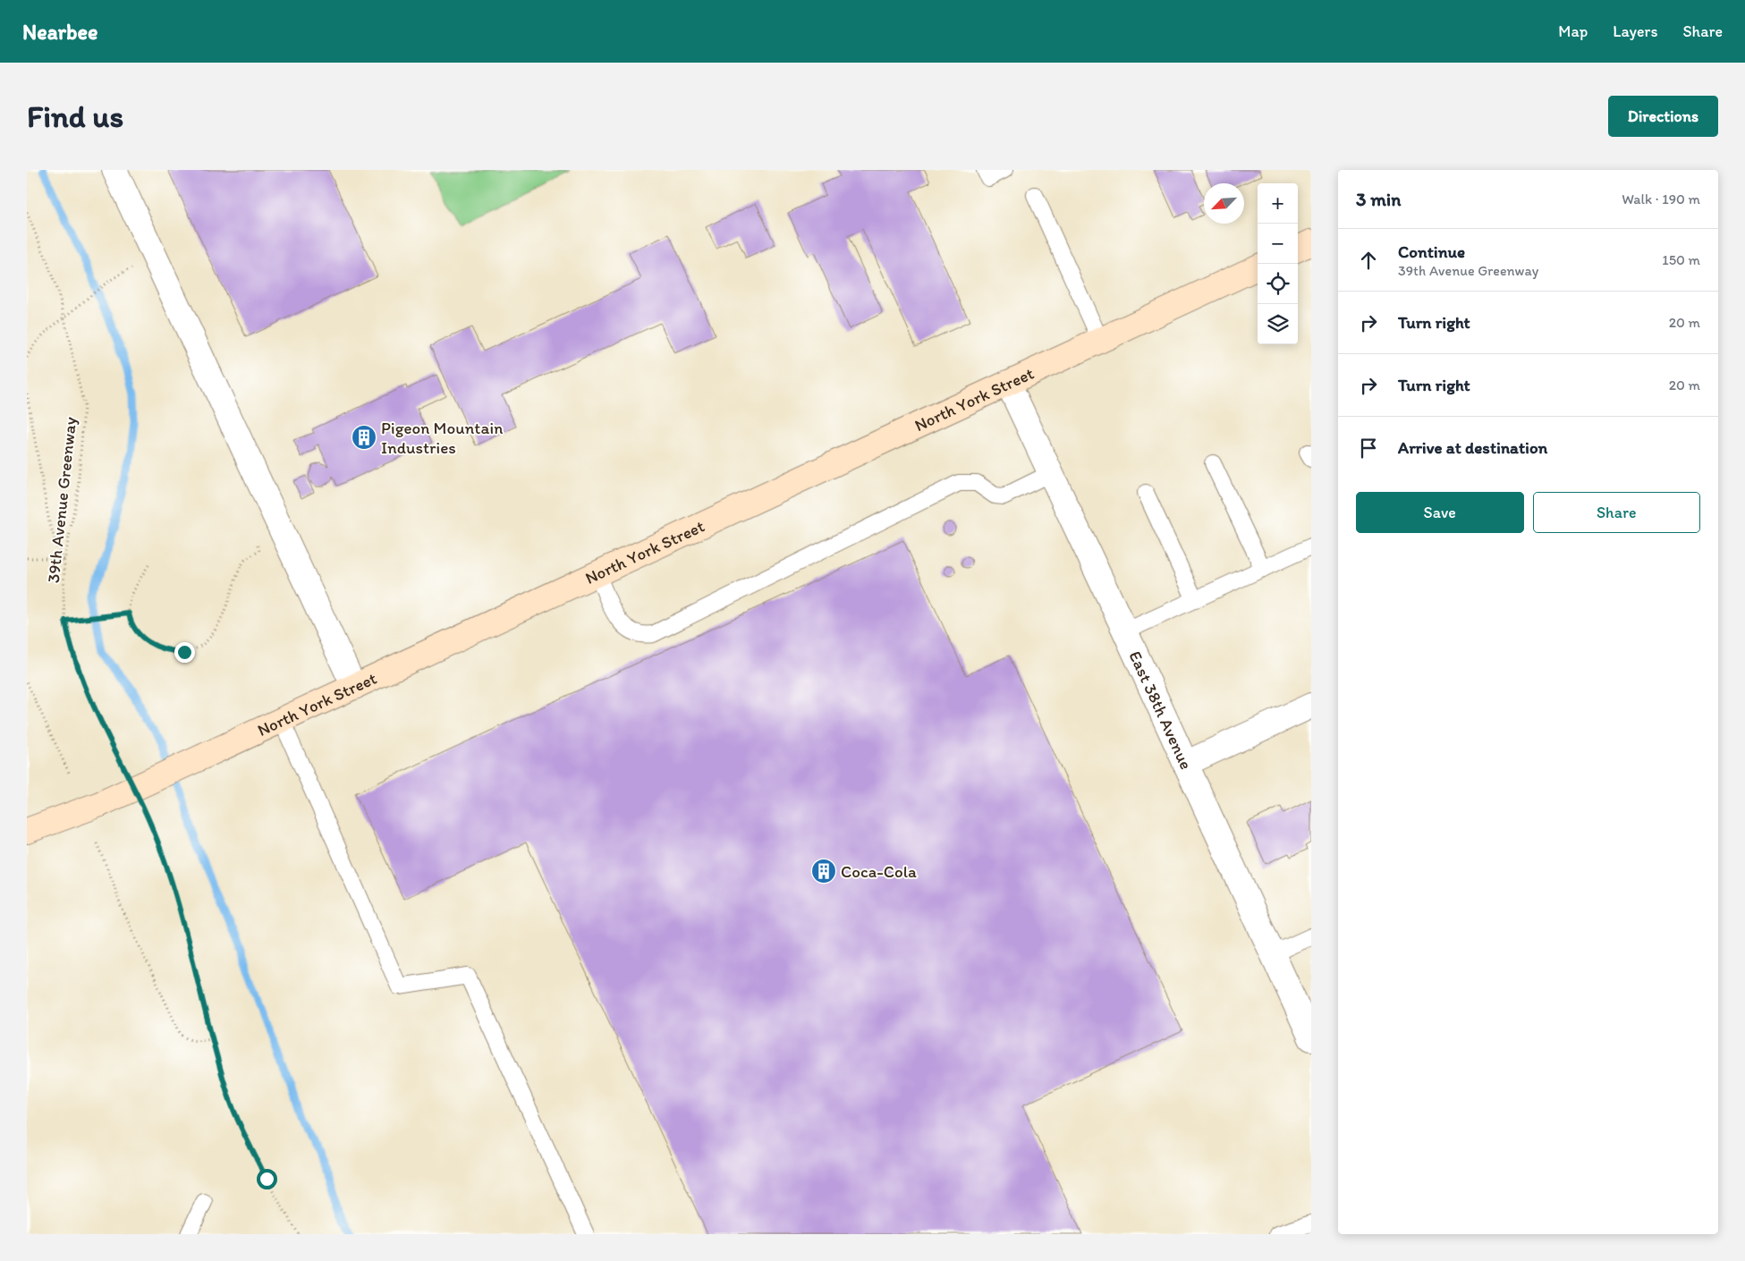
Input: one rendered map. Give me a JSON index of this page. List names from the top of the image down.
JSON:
{
  "streets": {
    "main road": ["North York Street"],
    "street": ["East 38th Avenue"],
    "path": ["39th Avenue Greenway"]
  },
  "crossings": [
    ["North York Street", "East 38th Avenue"]
  ],
  "places": {
    "building": ["Pigeon Mountain Industries", "Coca-Cola"]
  },
  "north": "bottom left",
  "page": {
    "header": "Nearbee",
    "nav": ["Map", "Layers", "Share"],
    "buttons": [
      "Directions",
      ["Save", "Share"]
    ],
    "title": "Find us",
    "heading": ["3 min", "Walk · 190 m"],
    "map_buttons": ["+", "−"],
    "list": [
      ["Continue", "39th Avenue Greenway", "150 m"],
      ["Turn right", "20 m"],
      ["Turn right", "20 m"],
      "Arrive at destination"
    ]
  }
}
